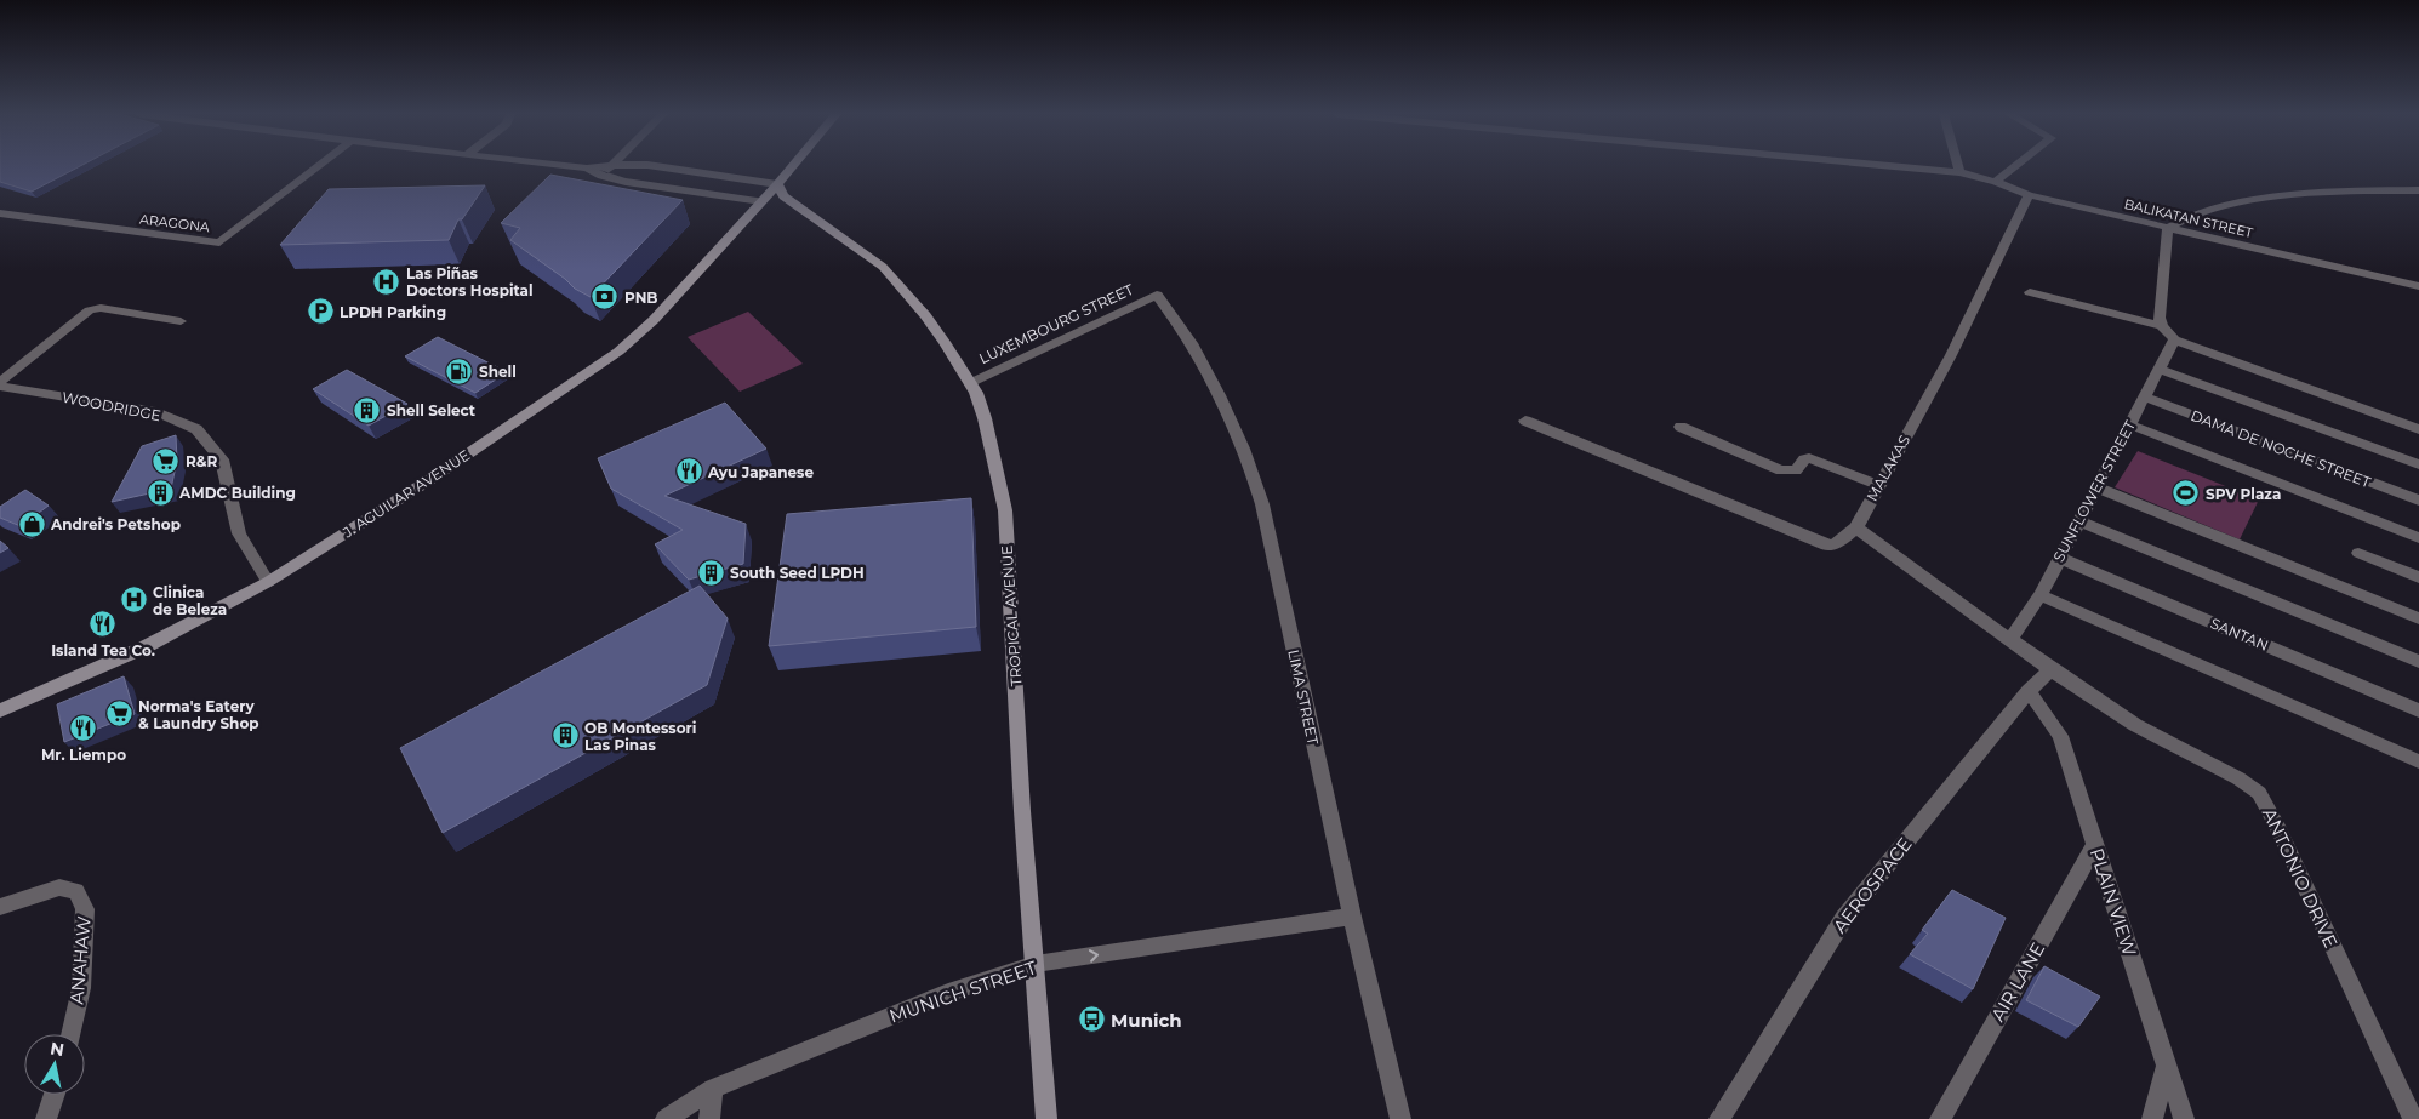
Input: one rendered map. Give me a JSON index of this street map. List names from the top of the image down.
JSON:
{
  "streets": {
    "street": [
      "BALIKATAN STREET",
      "ARAGONA",
      "LUXEMBOURG STREET",
      "WOODRIDGE",
      "DAMA DE NOCHE STREET",
      "MALAKAS",
      "SUNFLOWER STREET",
      "J. AGUILAR AVENUE",
      "TROPICAL AVENUE",
      "SANTAN",
      "LIMA STREET",
      "ANTONIO DRIVE",
      "AEROSPACE",
      "PLAIN VIEW",
      "ANAHAW",
      "AIR LANE",
      "MUNICH STREET"
    ]
  },
  "crossings": [
    ["BALIKATAN STREET", "MALAKAS"],
    ["LUXEMBOURG STREET", "TROPICAL AVENUE"],
    ["LUXEMBOURG STREET", "LIMA STREET"],
    ["WOODRIDGE", "J. AGUILAR AVENUE"],
    ["DAMA DE NOCHE STREET", "SUNFLOWER STREET"],
    ["SUNFLOWER STREET", "SANTAN"],
    ["J. AGUILAR AVENUE", "TROPICAL AVENUE"],
    ["TROPICAL AVENUE", "MUNICH STREET"],
    ["LIMA STREET", "MUNICH STREET"],
    ["ANTONIO DRIVE", "AEROSPACE"],
    ["AEROSPACE", "PLAIN VIEW"],
    ["PLAIN VIEW", "AIR LANE"]
  ],
  "one_way": ["MUNICH STREET"],
  "places": {
    "hospital": ["Las Piñas Doctors Hospital", "Clinica de Beleza"],
    "bank": ["PNB"],
    "parking": ["LPDH Parking"],
    "fuel station": ["Shell"],
    "building": [
      "Shell Select",
      "AMDC Building",
      "South Seed LPDH",
      "OB Montessori Las Pinas"
    ],
    "supermarket": ["R&R", "Norma's Eatery & Laundry Shop"],
    "restaurant": ["Ayu Japanese", "Island Tea Co.", "Mr. Liempo"],
    "sports": ["SPV Plaza"],
    "shop": ["Andrei's Petshop"],
    "bus stop": ["Munich"]
  },
  "north": "top"
}
